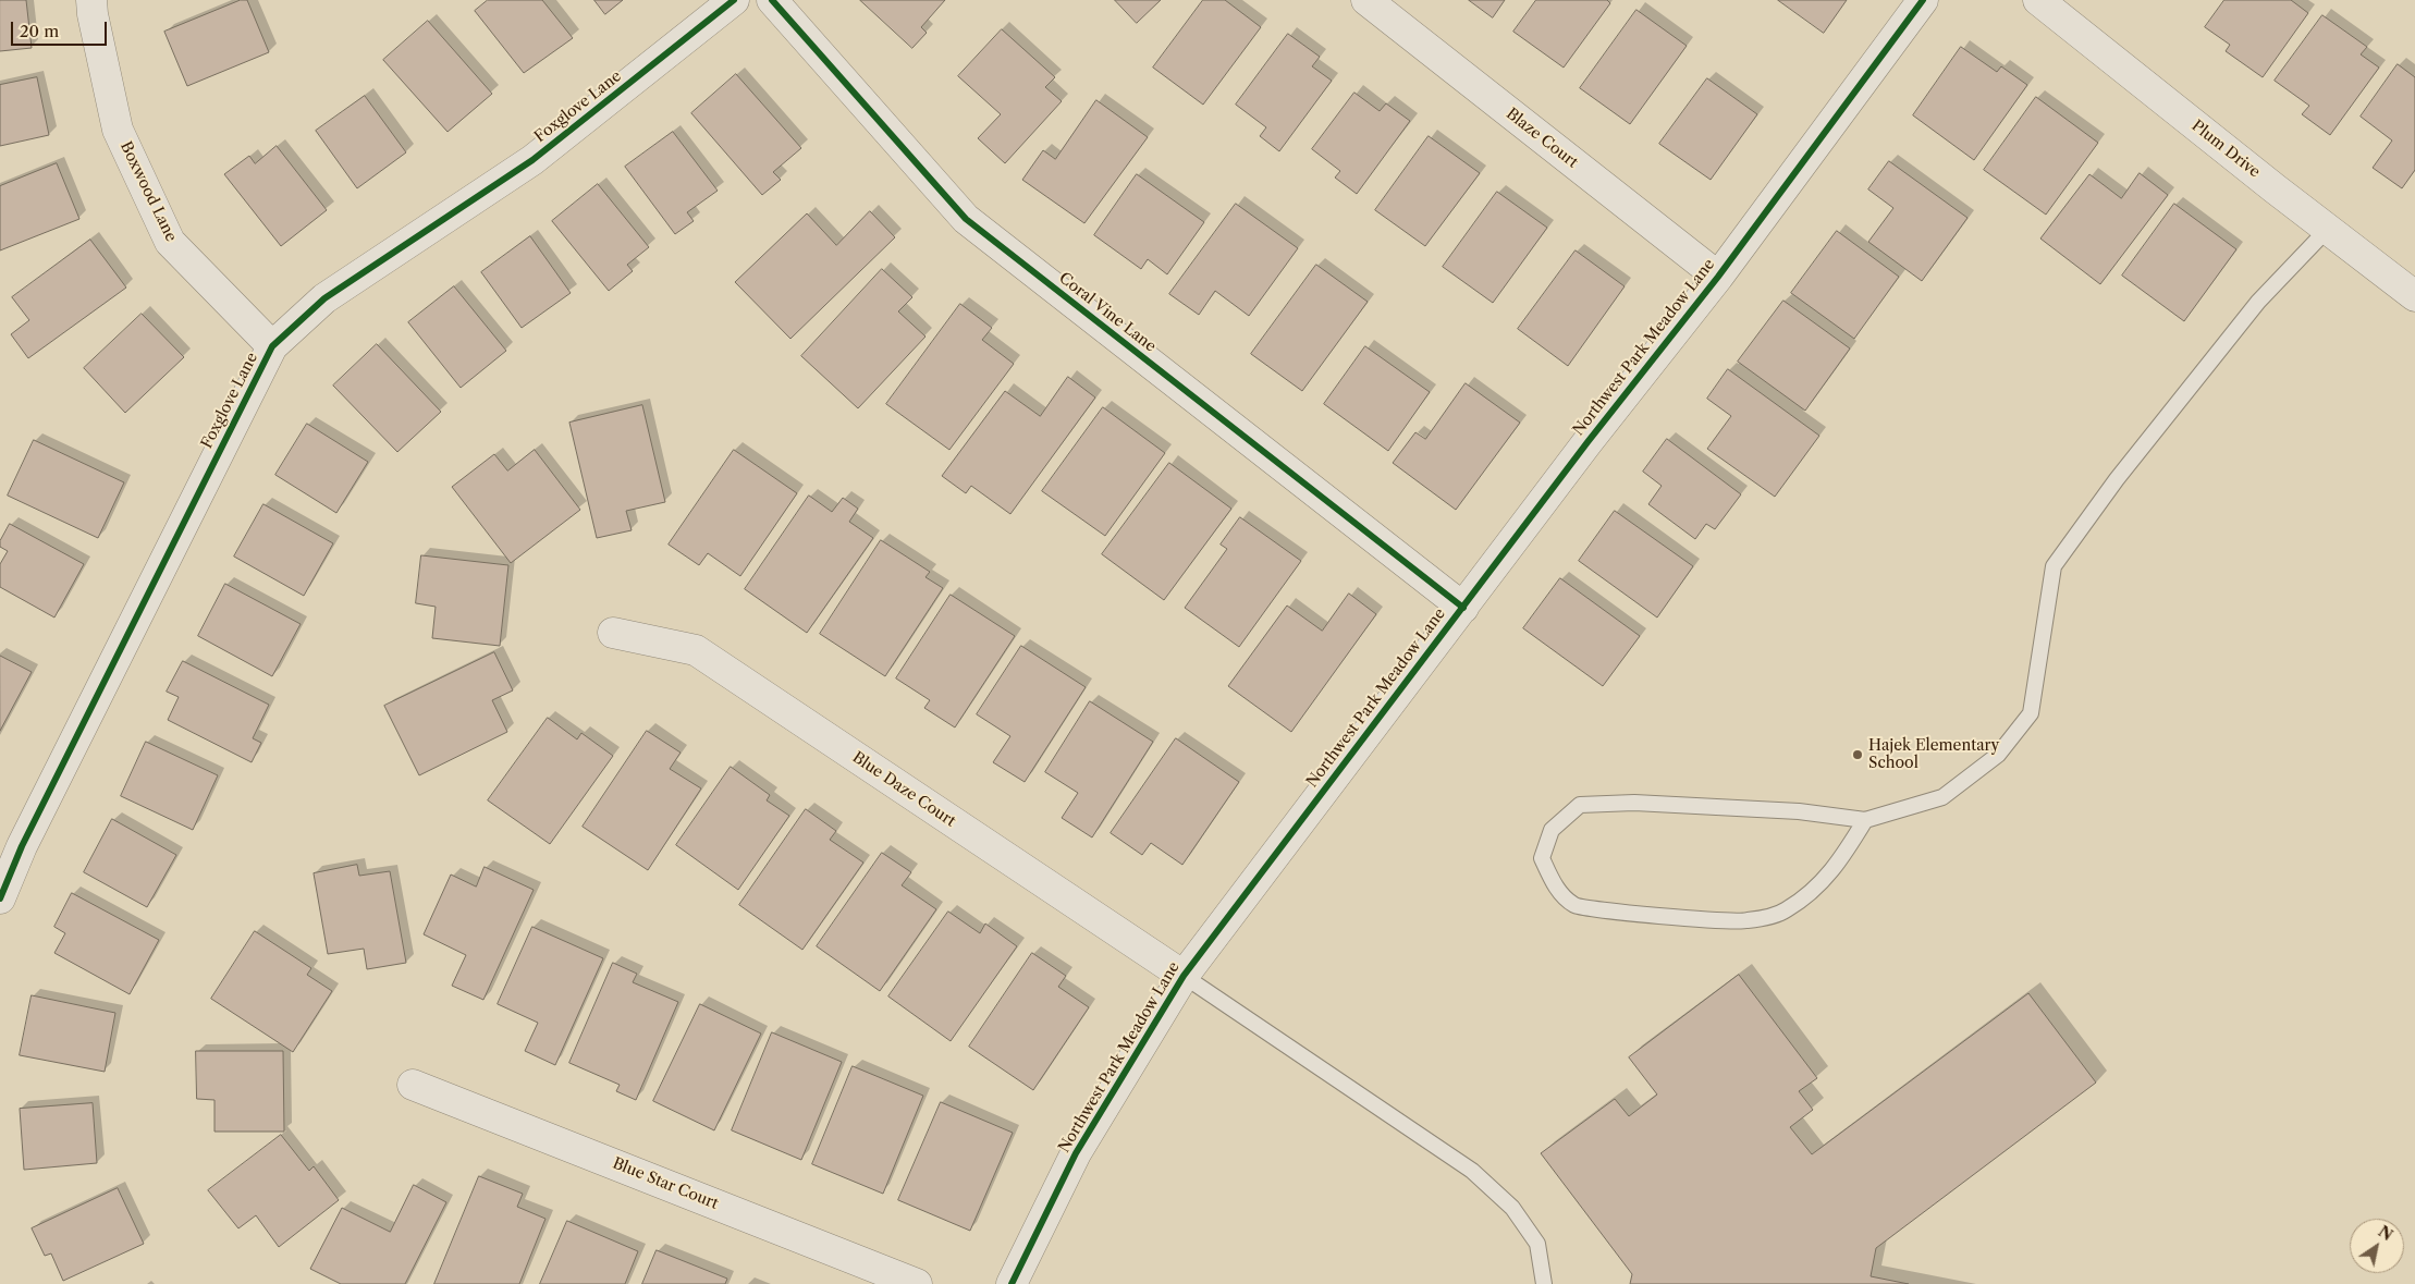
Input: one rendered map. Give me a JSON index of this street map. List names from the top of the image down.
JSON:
{
  "streets": {
    "street": [
      "Foxglove Lane",
      "Blaze Court",
      "Plum Drive",
      "Boxwood Lane",
      "Coral Vine Lane",
      "Northwest Park Meadow Lane",
      "Blue Daze Court",
      "Blue Star Court"
    ]
  },
  "crossings": [
    ["Foxglove Lane", "Boxwood Lane"],
    ["Blaze Court", "Northwest Park Meadow Lane"],
    ["Coral Vine Lane", "Northwest Park Meadow Lane"],
    ["Northwest Park Meadow Lane", "Blue Daze Court"]
  ],
  "places": ["Hajek Elementary School"],
  "scale_bar": "20 m",
  "north": "top right"
}
